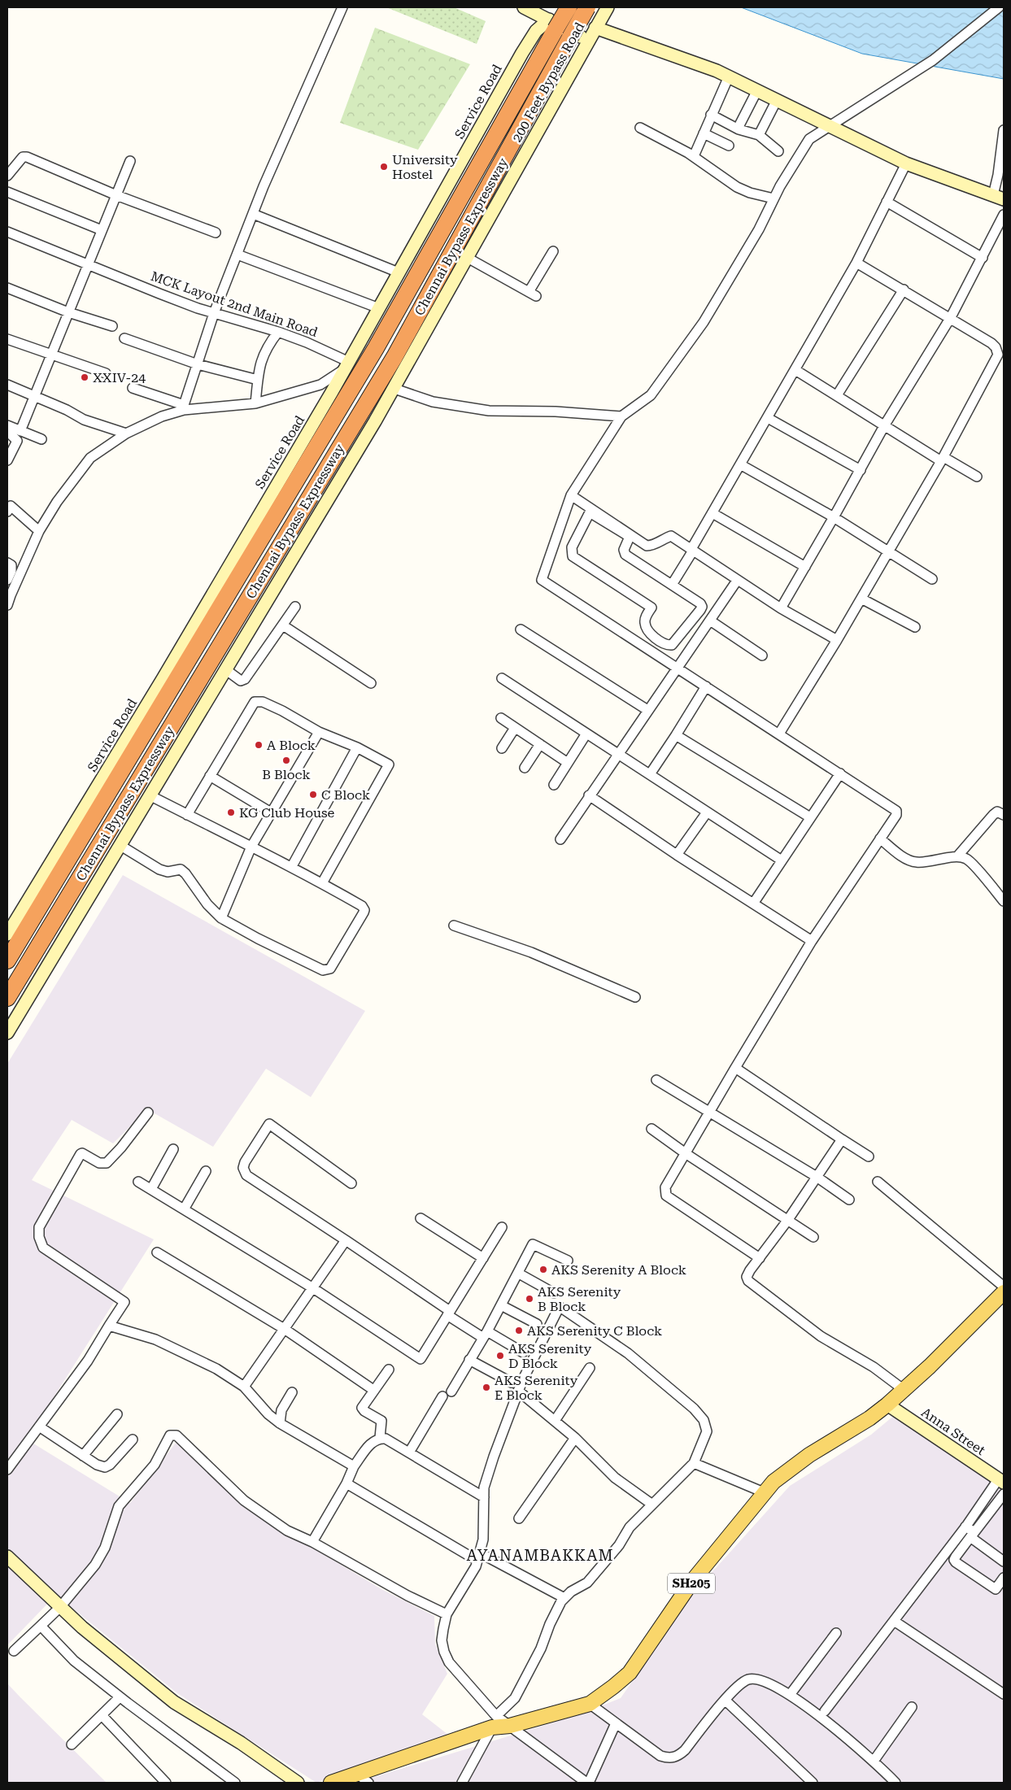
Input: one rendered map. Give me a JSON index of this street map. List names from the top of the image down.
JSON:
{
  "streets": {
    "highway": ["Chennai Bypass Expressway"],
    "main road": ["SH205"],
    "street": [
      "200 Feet Bypass Road",
      "Service Road",
      "MCK Layout 2nd Main Road",
      "Anna Street"
    ]
  },
  "crossings": [
    ["Service Road", "Chennai Bypass Expressway"],
    ["Service Road", "MCK Layout 2nd Main Road"],
    ["Anna Street", "SH205"]
  ],
  "districts": ["AYANAMBAKKAM"],
  "places": [
    "University Hostel",
    "XXIV-24",
    "A Block",
    "B Block",
    "C Block",
    "KG Club House",
    "AKS Serenity A Block",
    "AKS Serenity B Block",
    "AKS Serenity C Block",
    "AKS Serenity D Block",
    "AKS Serenity E Block"
  ]
}
